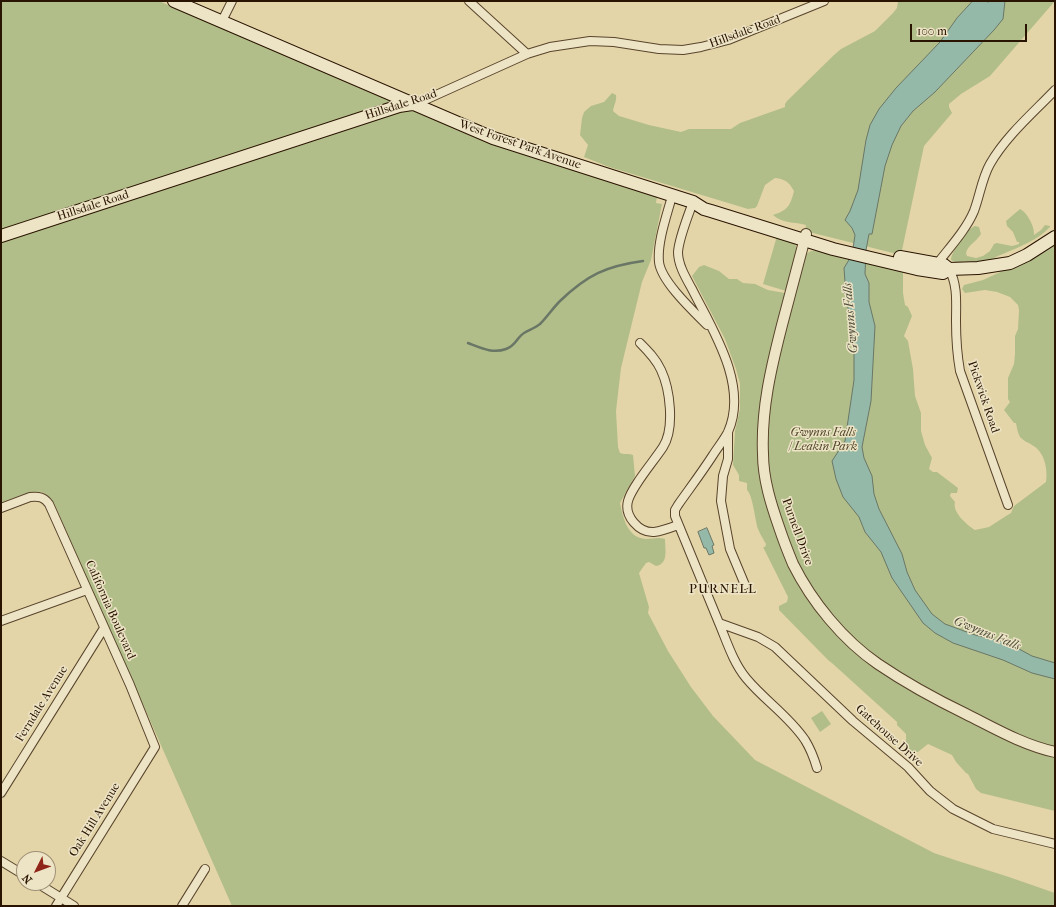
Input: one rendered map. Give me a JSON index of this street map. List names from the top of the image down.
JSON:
{
  "streets": {
    "main road": ["Hillsdale Road", "West Forest Park Avenue"],
    "street": [
      "Pickwick Road",
      "Purnell Drive",
      "California Boulevard",
      "Ferndale Avenue",
      "Gatehouse Drive",
      "Oak Hill Avenue"
    ]
  },
  "crossings": [
    ["Hillsdale Road", "West Forest Park Avenue"],
    ["West Forest Park Avenue", "Purnell Drive"],
    ["California Boulevard", "Ferndale Avenue"],
    ["California Boulevard", "Oak Hill Avenue"]
  ],
  "districts": ["PURNELL"],
  "water": ["Gwynns Falls"],
  "parks": ["Gwynns Falls / Leakin Park"],
  "scale_bar": "100 m",
  "north": "bottom left"
}
